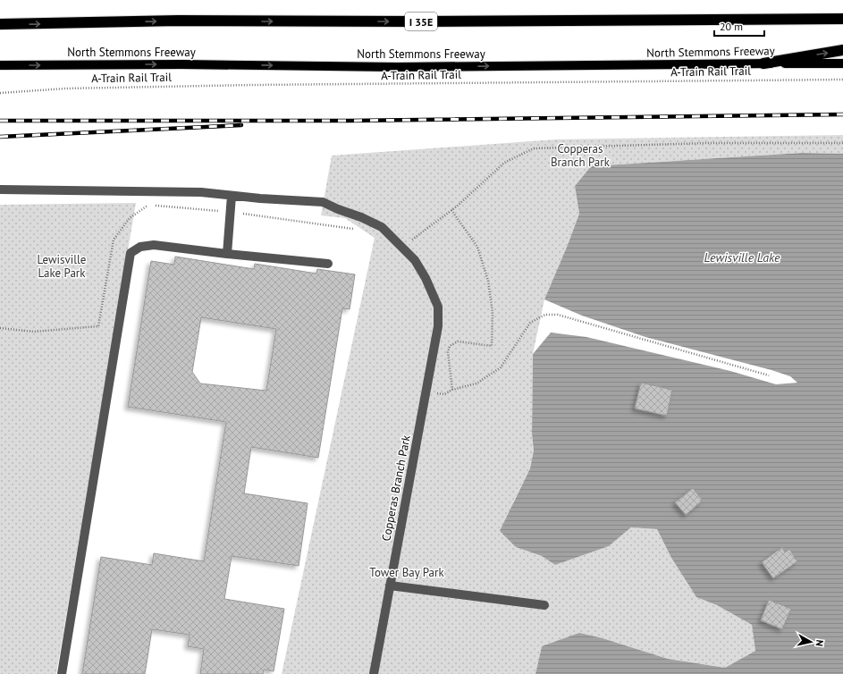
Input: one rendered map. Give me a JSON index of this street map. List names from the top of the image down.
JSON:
{
  "streets": {
    "highway": ["I 35E"],
    "main road": ["North Stemmons Freeway"],
    "street": ["Copperas Branch Park"],
    "path": ["A-Train Rail Trail"]
  },
  "one_way": ["North Stemmons Freeway"],
  "water": ["Lewisville Lake"],
  "parks": ["Copperas Branch Park", "Lewisville Lake Park", "Tower Bay Park"],
  "scale_bar": "20 m",
  "north": "right"
}
